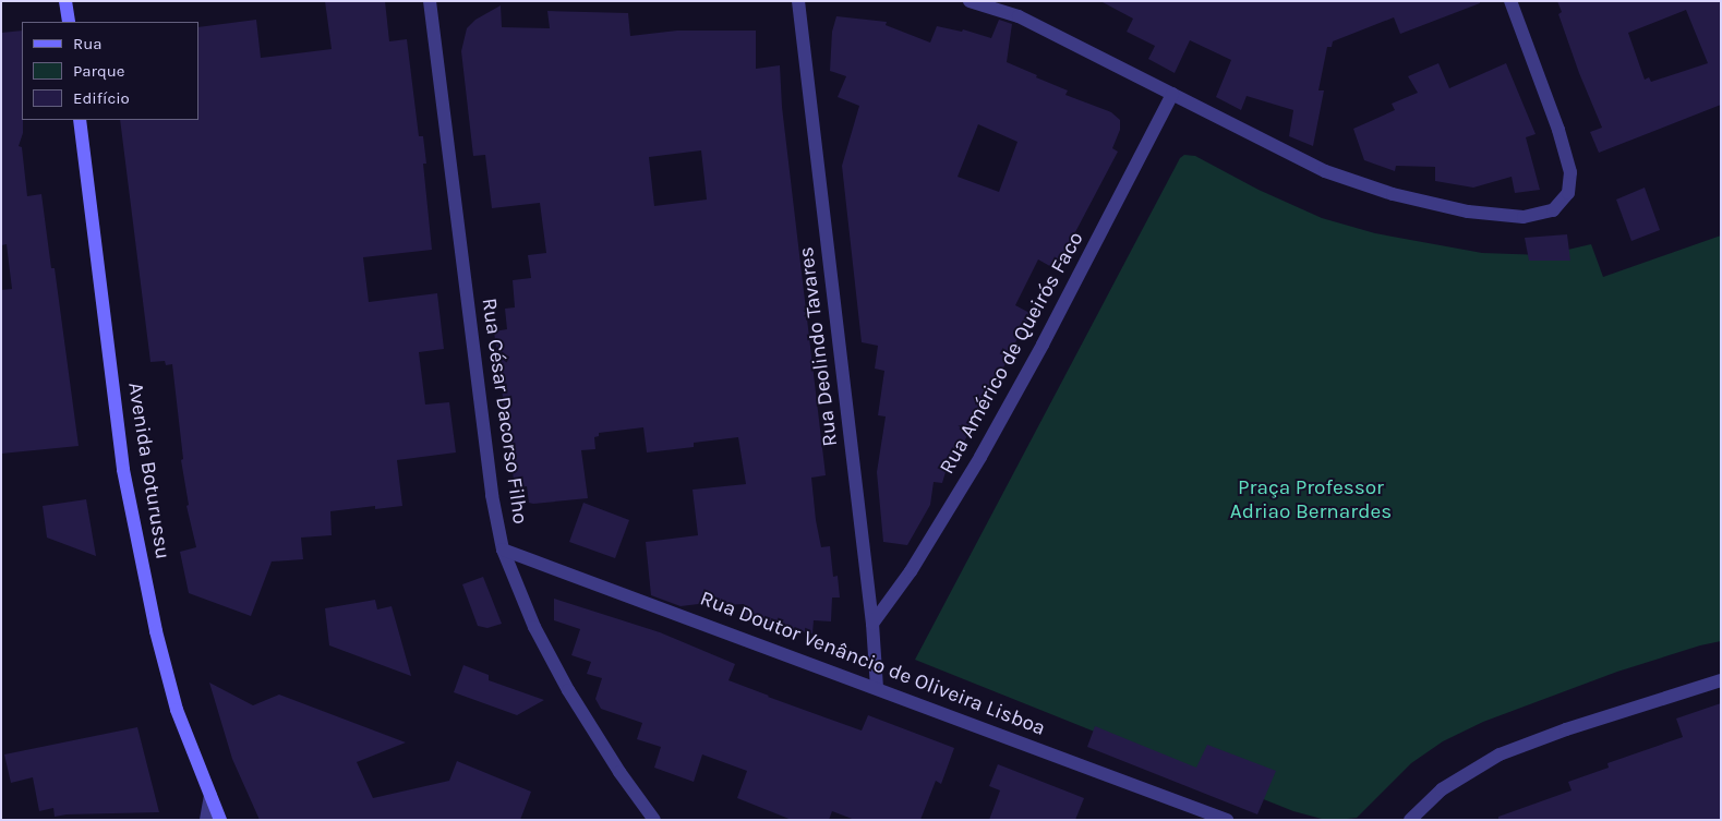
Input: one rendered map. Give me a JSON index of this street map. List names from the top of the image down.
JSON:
{
  "streets": {
    "main road": ["Avenida Boturussu"],
    "street": [
      "Rua Deolindo Tavares",
      "Rua Américo de Queirós Faco",
      "Rua César Dacorso Filho",
      "Rua Doutor Venâncio de Oliveira Lisboa"
    ]
  },
  "crossings": [
    ["Rua Deolindo Tavares", "Rua Américo de Queirós Faco"],
    ["Rua Deolindo Tavares", "Rua Doutor Venâncio de Oliveira Lisboa"],
    ["Rua César Dacorso Filho", "Rua Doutor Venâncio de Oliveira Lisboa"]
  ],
  "parks": ["Praça Professor Adriao Bernardes"],
  "legend": ["Rua", "Parque", "Edifício"]
}
